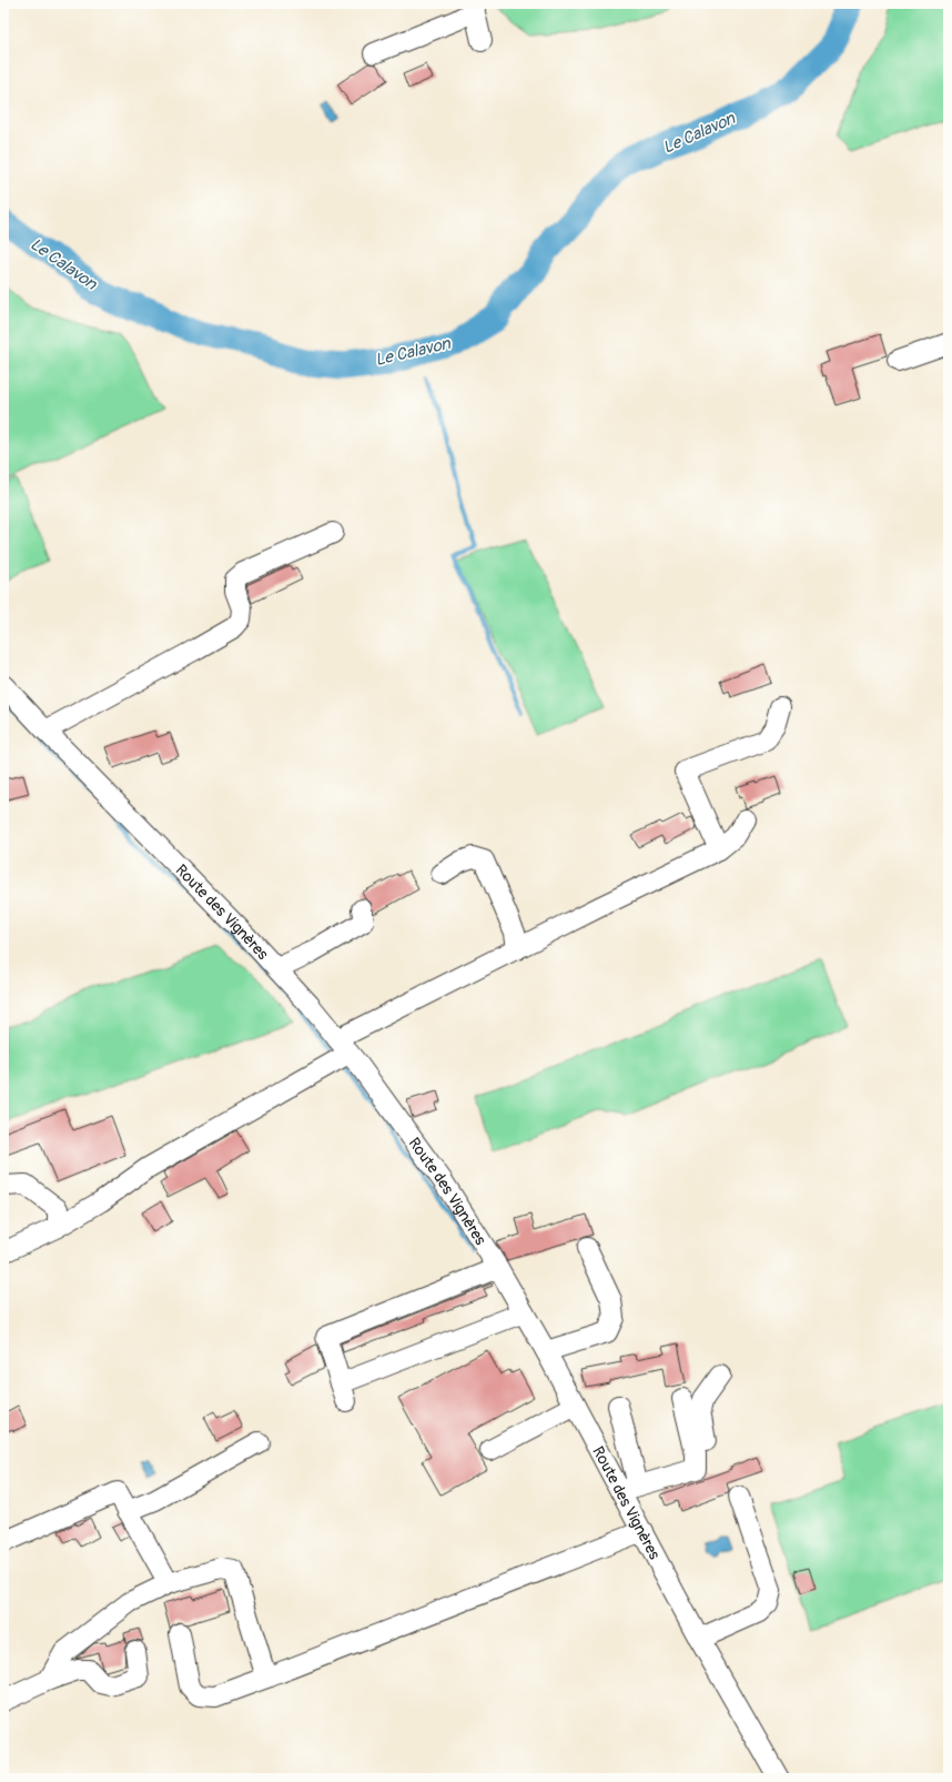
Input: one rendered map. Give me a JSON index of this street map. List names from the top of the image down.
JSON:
{
  "streets": {
    "street": ["Route des Vignères"]
  },
  "water": ["Le Calavon"]
}
